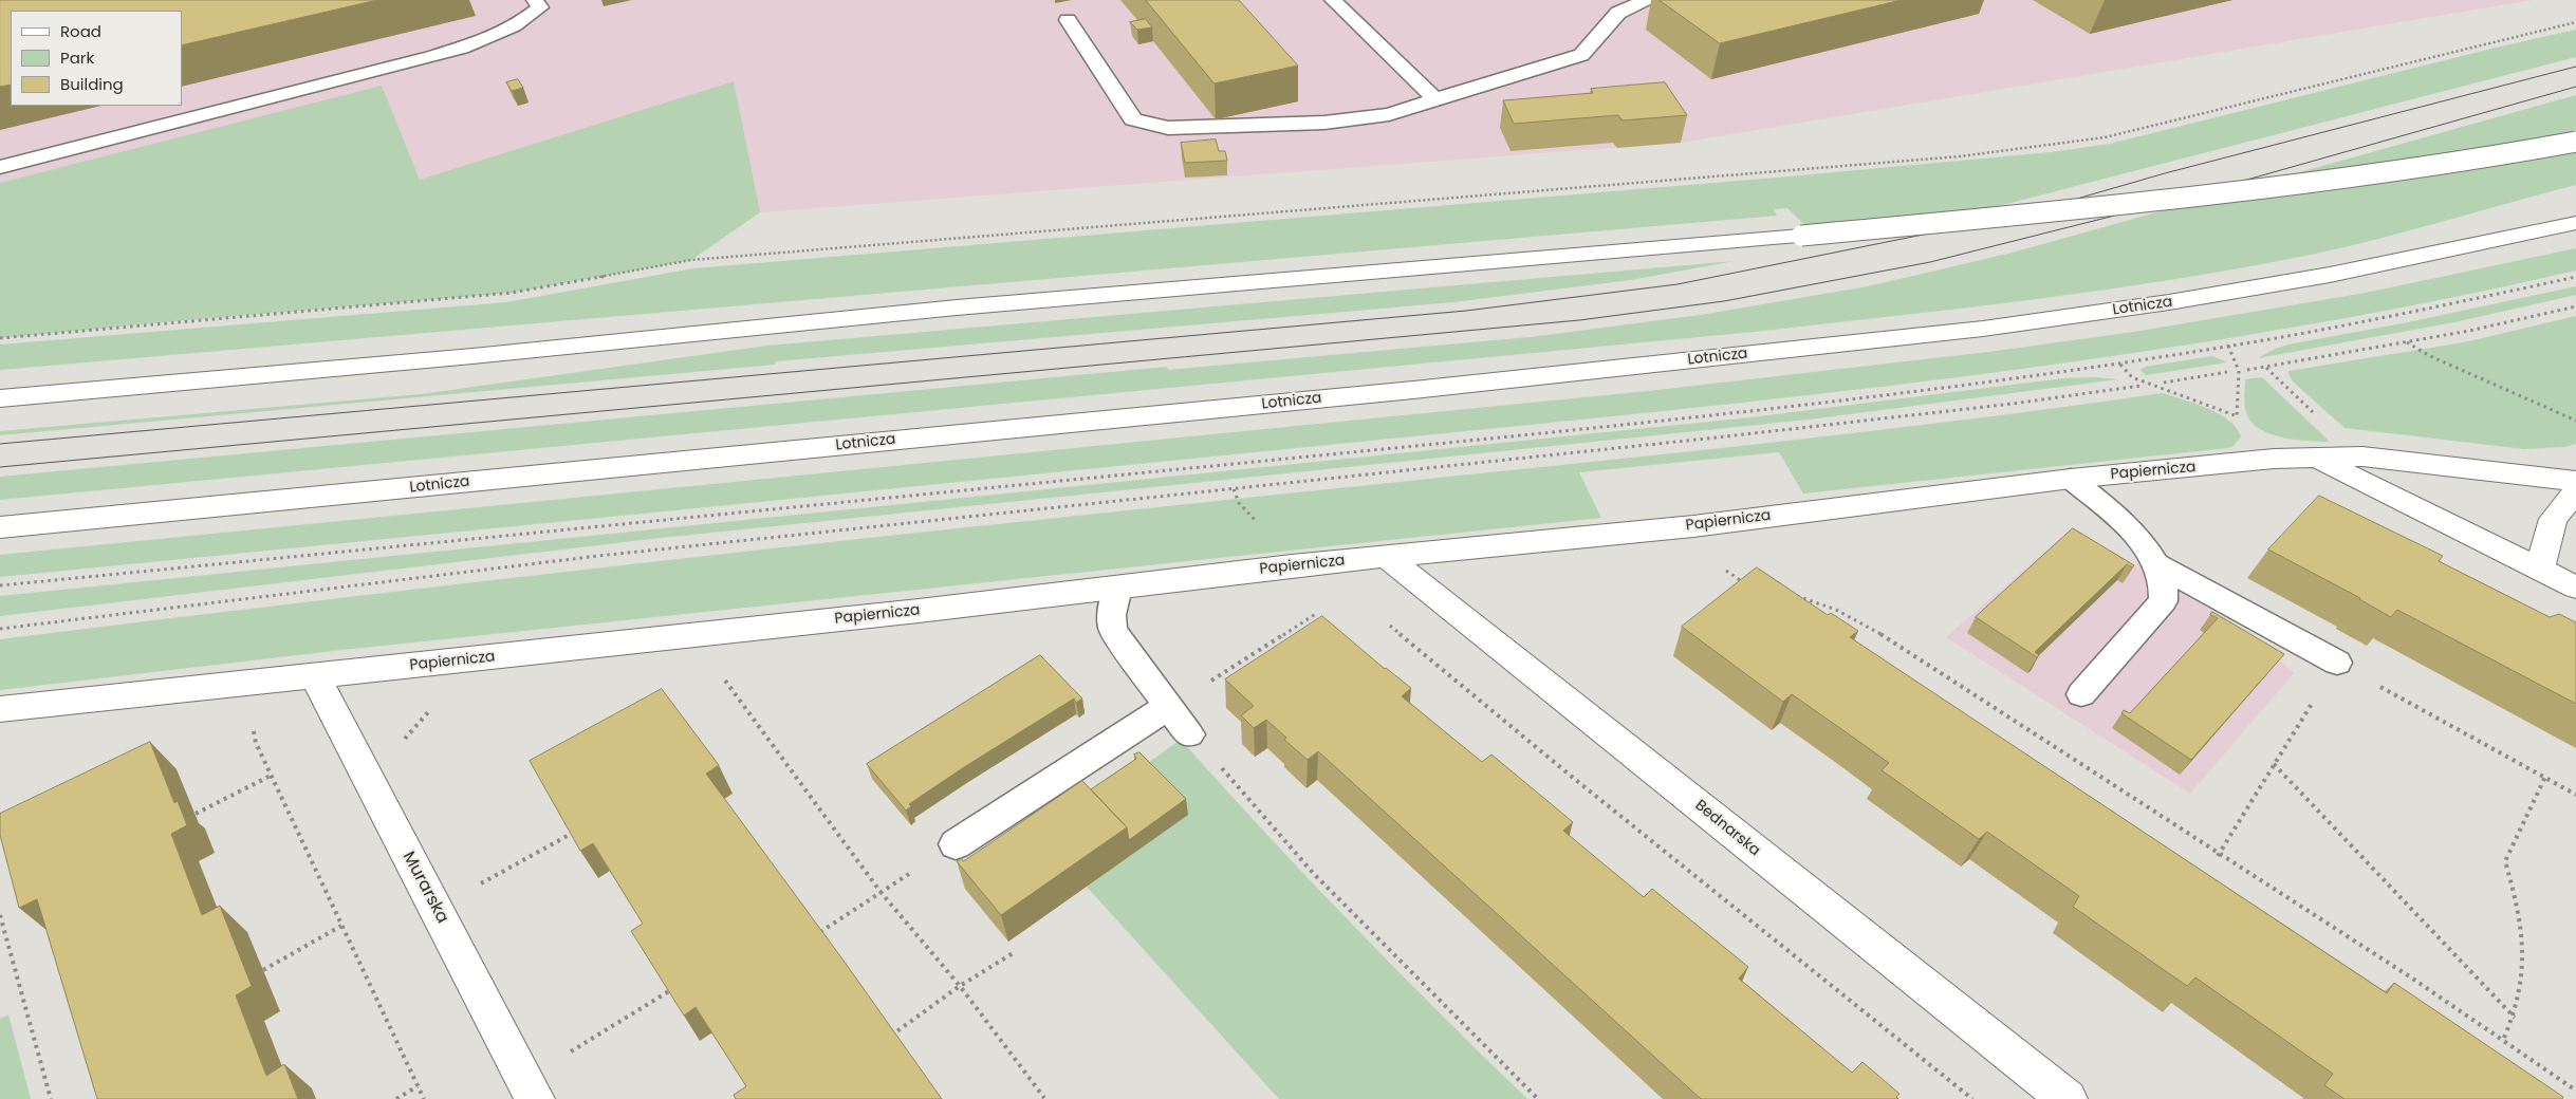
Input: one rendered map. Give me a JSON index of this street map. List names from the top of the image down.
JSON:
{
  "streets": {
    "main road": [
      "Lotnicza",
      "Papiernicza",
      "Bednarska",
      "Murarska"
    ]
  },
  "crossings": [
    ["Papiernicza", "Bednarska"],
    ["Papiernicza", "Murarska"]
  ],
  "legend": ["Road", "Park", "Building"]
}
